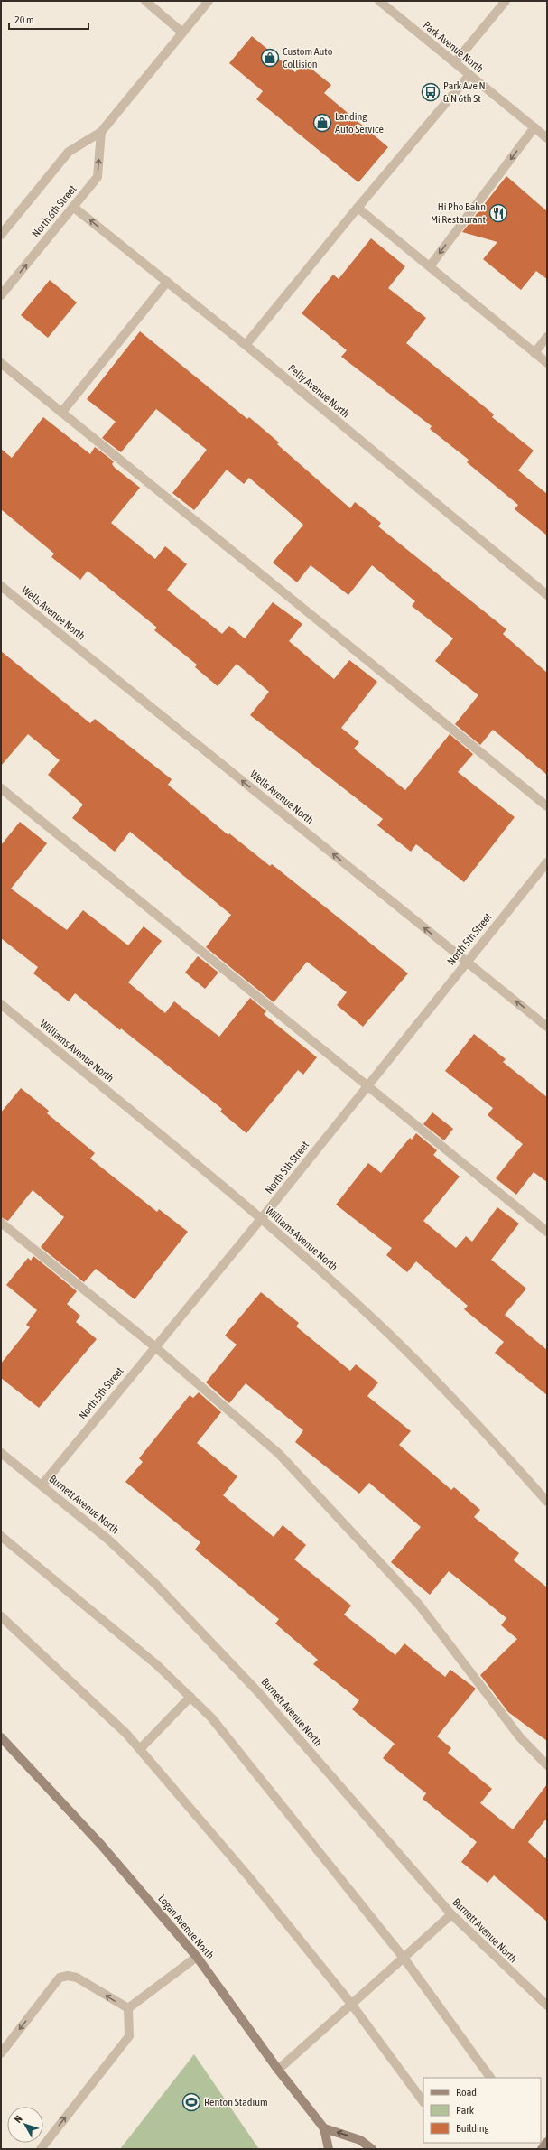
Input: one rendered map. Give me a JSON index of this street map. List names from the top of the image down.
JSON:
{
  "streets": {
    "main road": ["Logan Avenue North"],
    "street": [
      "Park Avenue North",
      "North 6th Street",
      "Pelly Avenue North",
      "Wells Avenue North",
      "North 5th Street",
      "Williams Avenue North",
      "Burnett Avenue North"
    ]
  },
  "crossings": [
    ["North 6th Street", "Pelly Avenue North"],
    ["Wells Avenue North", "North 5th Street"],
    ["North 5th Street", "Williams Avenue North"],
    ["North 5th Street", "Burnett Avenue North"]
  ],
  "one_way": ["Wells Avenue North"],
  "places": {
    "shop": ["Custom Auto Collision", "Landing Auto Service"],
    "bus stop": ["Park Ave N & N 6th St"],
    "restaurant": ["Hi Pho Bahn Mi Restaurant"],
    "sports": ["Renton Stadium"]
  },
  "legend": ["Road", "Park", "Building"],
  "scale_bar": "20 m",
  "north": "top left"
}
